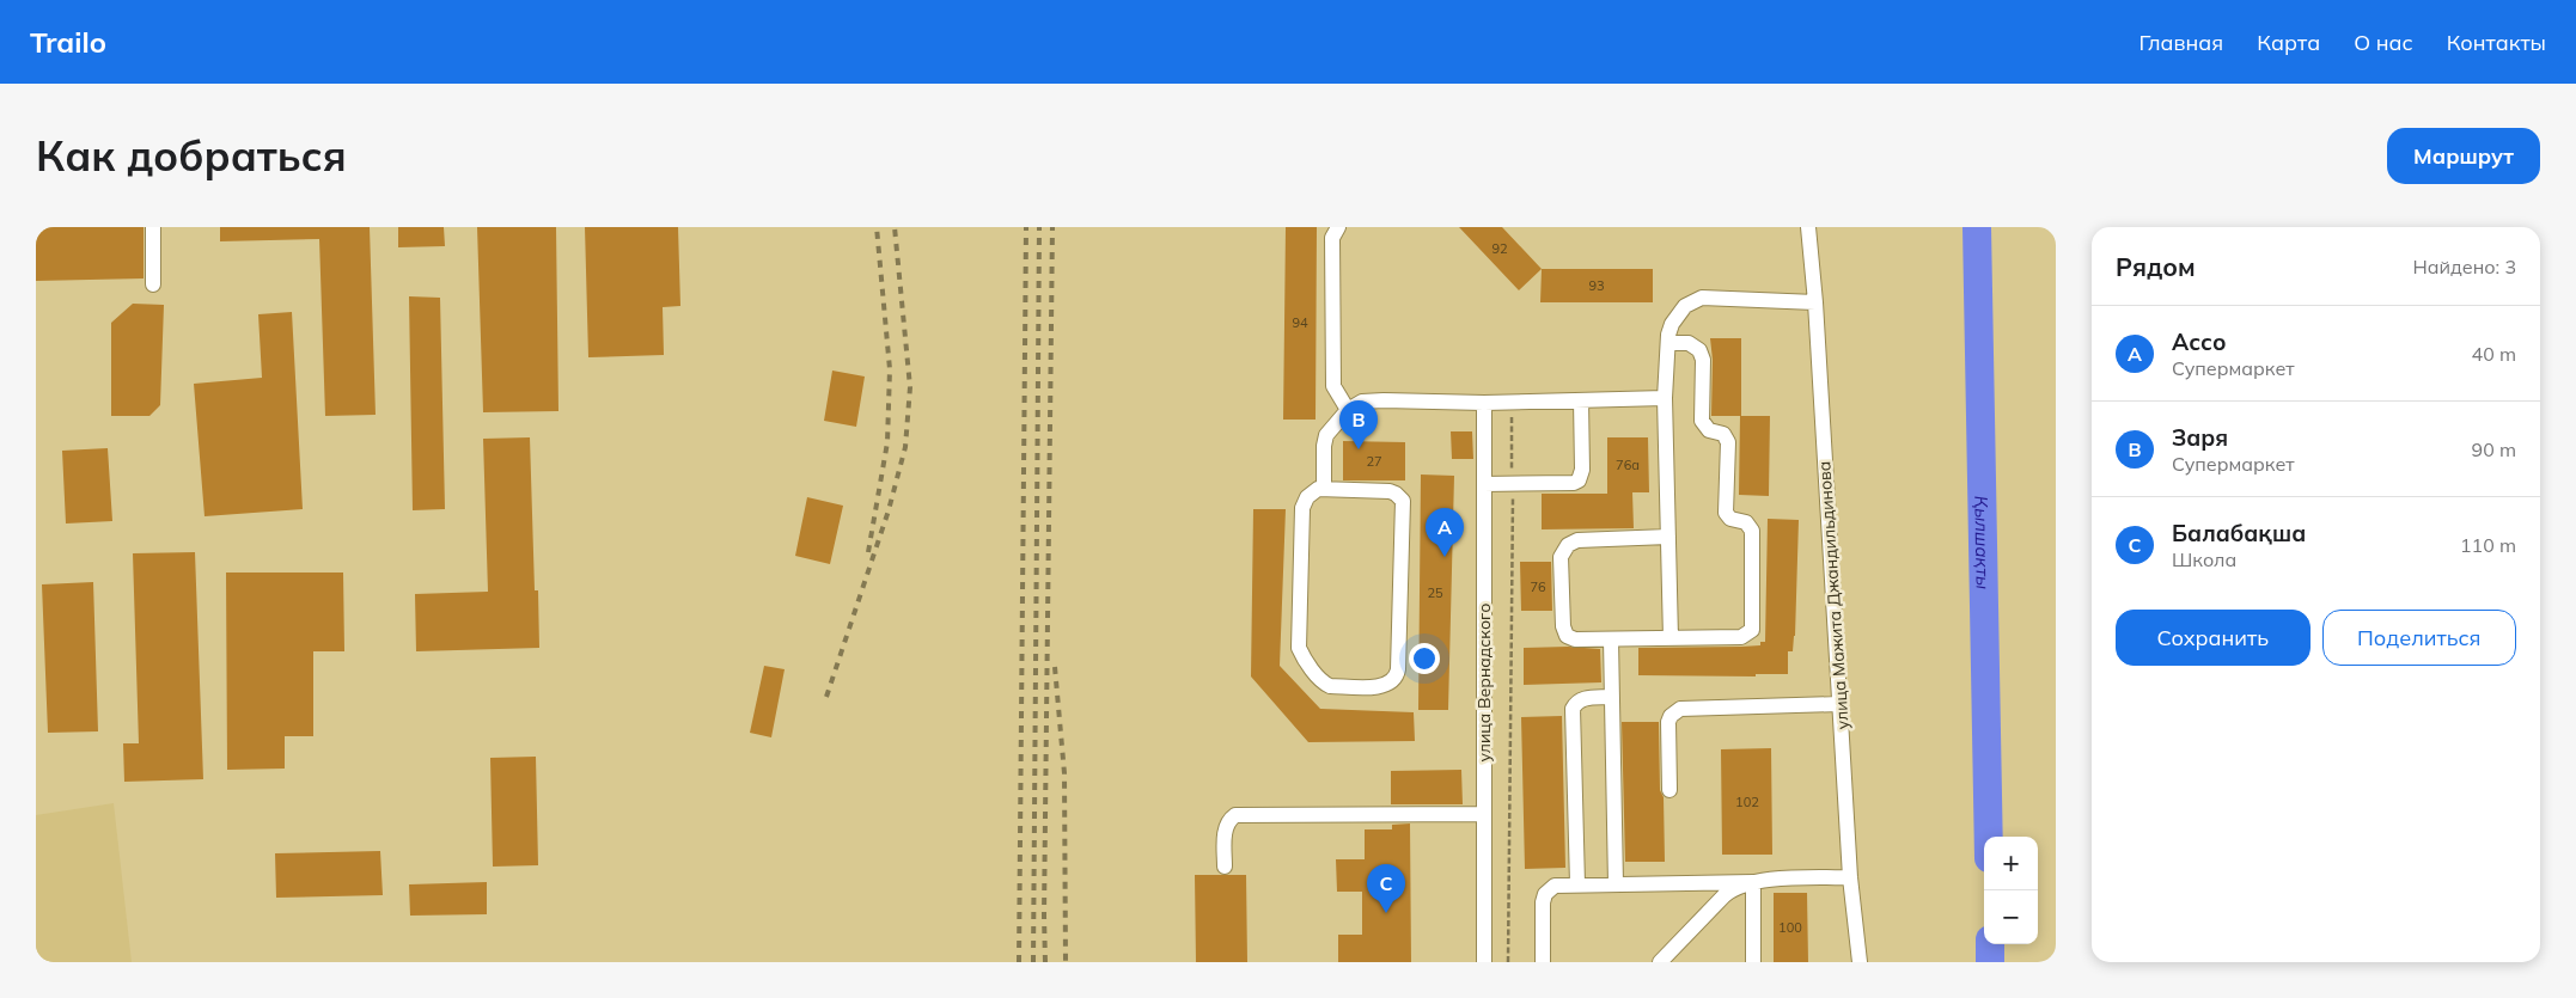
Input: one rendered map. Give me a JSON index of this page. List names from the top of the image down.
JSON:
{
  "streets": {
    "street": ["улица Мажита Джандильдинова", "улица Вернадского"]
  },
  "water": ["Қылшақты"],
  "house_numbers": [
    "92",
    "93",
    "94",
    "27",
    "76а",
    "76",
    "25",
    "102",
    "100"
  ],
  "page": {
    "header": "Trailo",
    "nav": [
      "Главная",
      "Карта",
      "О нас",
      "Контакты"
    ],
    "buttons": [
      "Маршрут",
      ["Сохранить", "Поделиться"]
    ],
    "title": "Как добраться",
    "heading": ["Рядом", "Найдено: 3"],
    "list": [
      {
        "mark": "A",
        "name": "Ассо",
        "note": "Супермаркет",
        "value": "40 m"
      },
      {
        "mark": "B",
        "name": "Заря",
        "note": "Супермаркет",
        "value": "90 m"
      },
      {
        "mark": "C",
        "name": "Балабақша",
        "note": "Школа",
        "value": "110 m"
      }
    ],
    "pins": ["B", "A", "C"],
    "map_buttons": ["+", "−"]
  }
}
